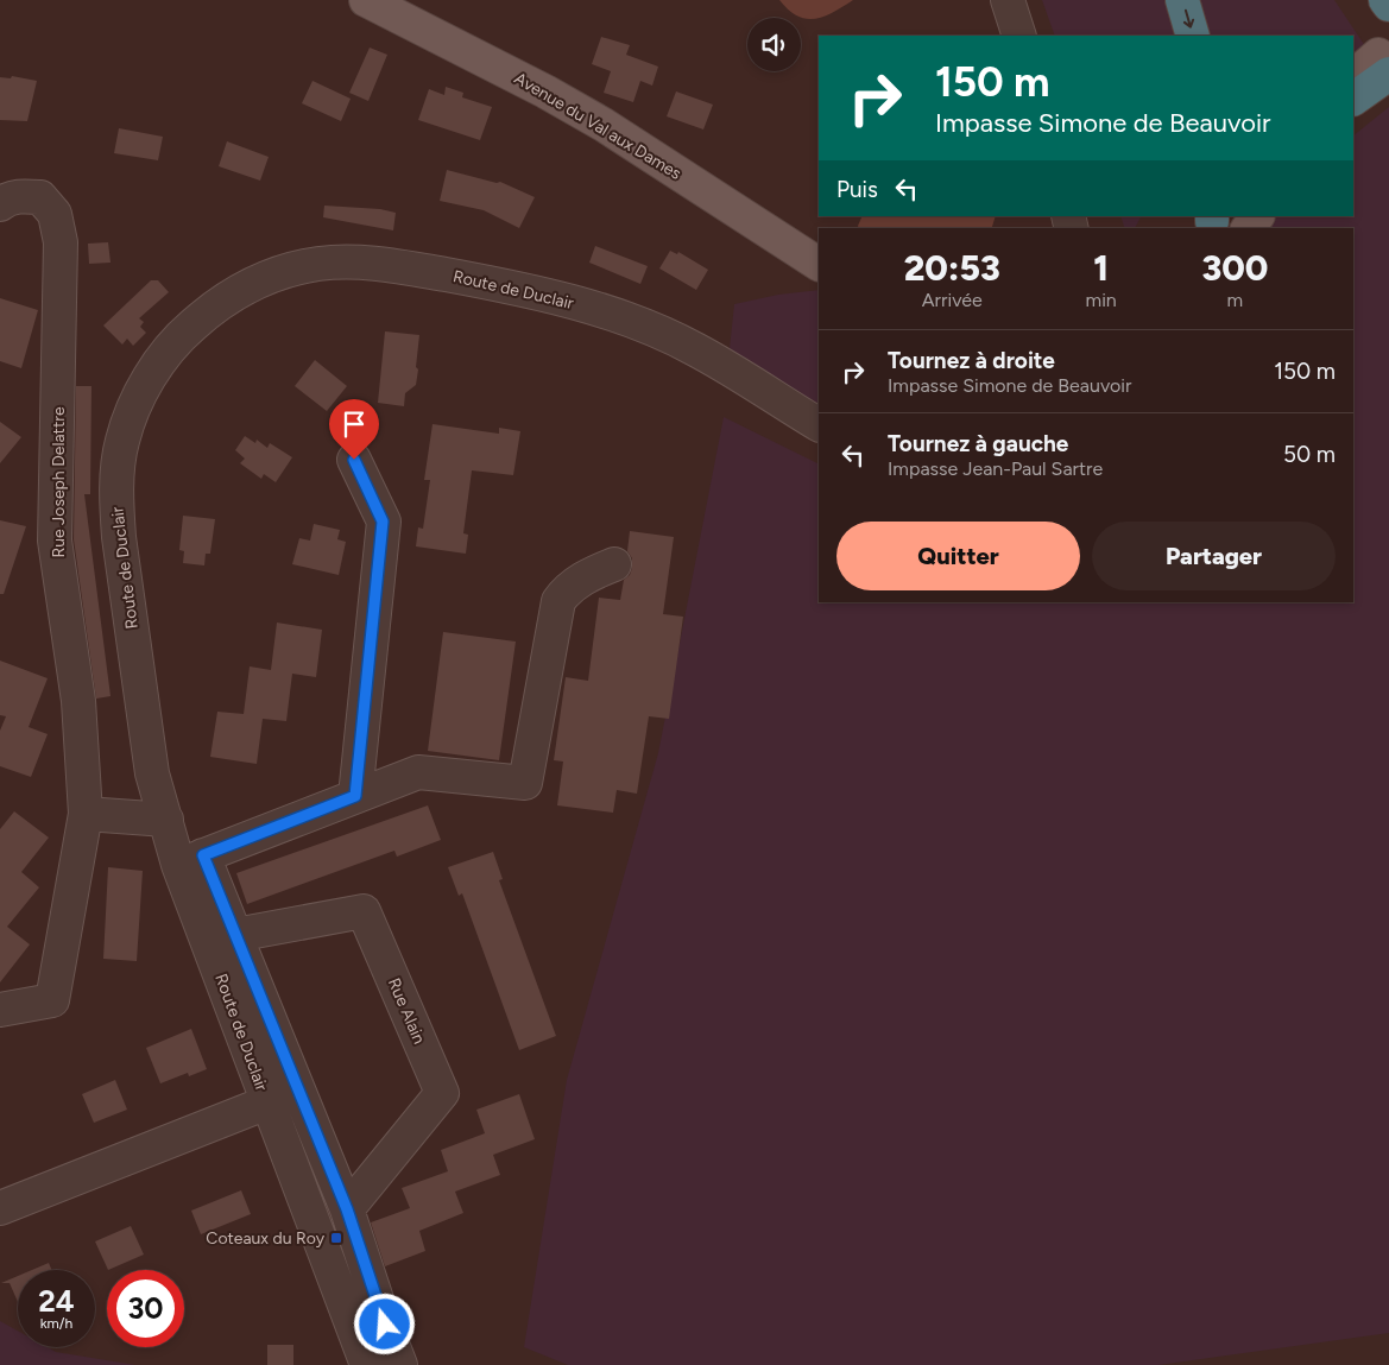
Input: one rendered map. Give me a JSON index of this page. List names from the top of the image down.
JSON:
{
  "streets": {
    "main road": ["Avenue du Val aux Dames"],
    "street": ["Route de Duclair", "Rue Joseph Delattre", "Rue Alain"]
  },
  "places": {
    "transit": ["Coteaux du Roy"]
  },
  "page": {
    "turn": ["150 m", "Impasse Simone de Beauvoir"],
    "then": "Puis",
    "eta": [
      "20:53",
      "Arrivée",
      "1",
      "min",
      "300",
      "m"
    ],
    "list": [
      {
        "name": "Tournez à droite",
        "note": "Impasse Simone de Beauvoir",
        "value": "150 m"
      },
      {
        "name": "Tournez à gauche",
        "note": "Impasse Jean-Paul Sartre",
        "value": "50 m"
      }
    ],
    "buttons": ["Quitter", "Partager"],
    "speed": "24 km/h",
    "limit": "30"
  }
}
